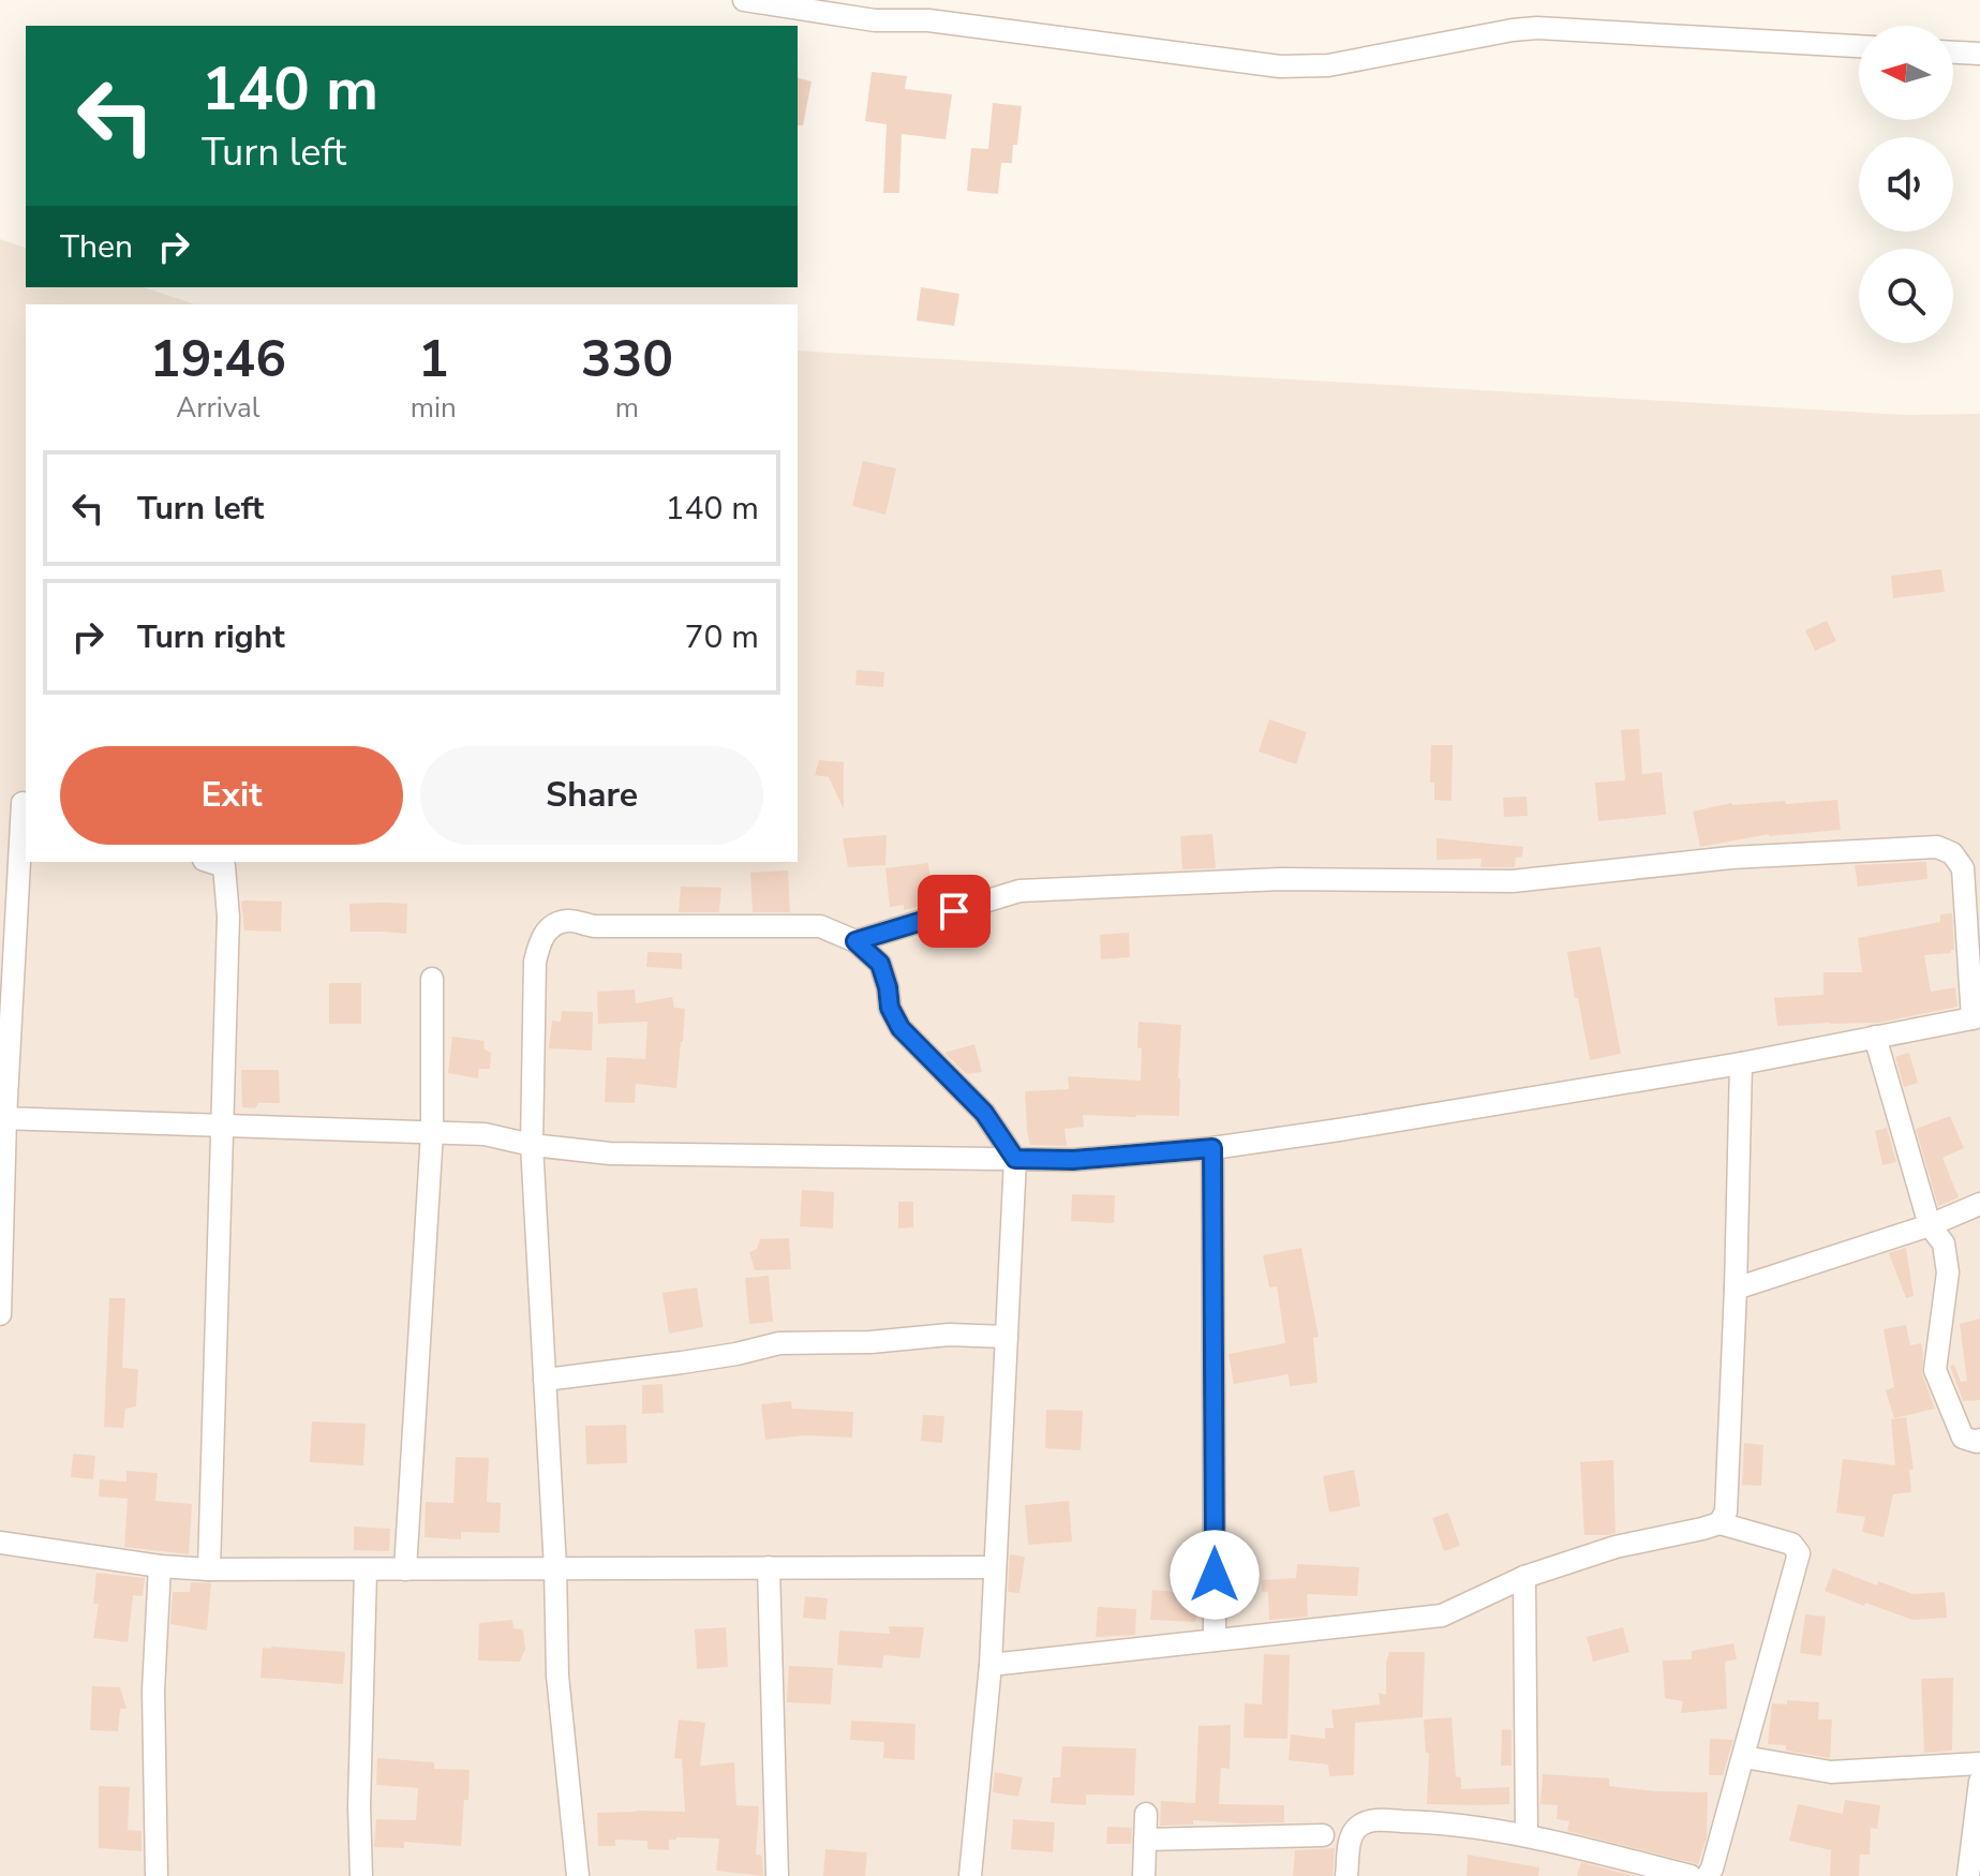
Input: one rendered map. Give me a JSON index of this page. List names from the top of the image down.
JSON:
{
  "north": "left",
  "page": {
    "turn": ["140 m", "Turn left"],
    "then": "Then",
    "eta": [
      "19:46",
      "Arrival",
      "1",
      "min",
      "330",
      "m"
    ],
    "list": [
      {
        "name": "Turn left",
        "value": "140 m"
      },
      {
        "name": "Turn right",
        "value": "70 m"
      }
    ],
    "buttons": ["Exit", "Share"]
  }
}
